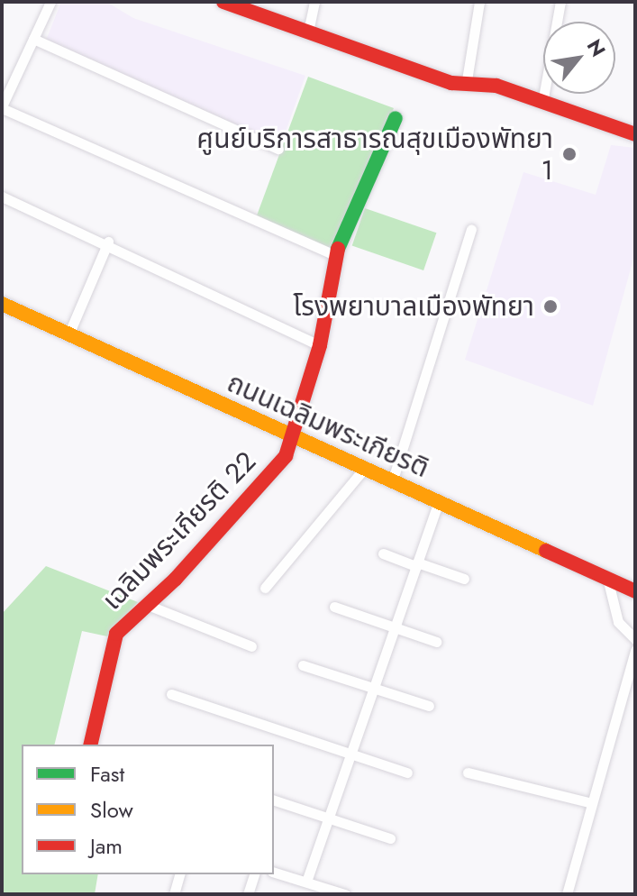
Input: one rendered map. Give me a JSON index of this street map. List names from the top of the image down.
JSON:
{
  "streets": {
    "street": ["ถนนเฉลิมพระเกียรติ", "เฉลิมพระเกียรติ 22"]
  },
  "crossings": [
    ["ถนนเฉลิมพระเกียรติ", "เฉลิมพระเกียรติ 22"]
  ],
  "places": ["ศูนย์บริการสาธารณสุขเมืองพัทยา 1", "โรงพยาบาลเมืองพัทยา"],
  "legend": ["Fast", "Slow", "Jam"],
  "north": "top right"
}
